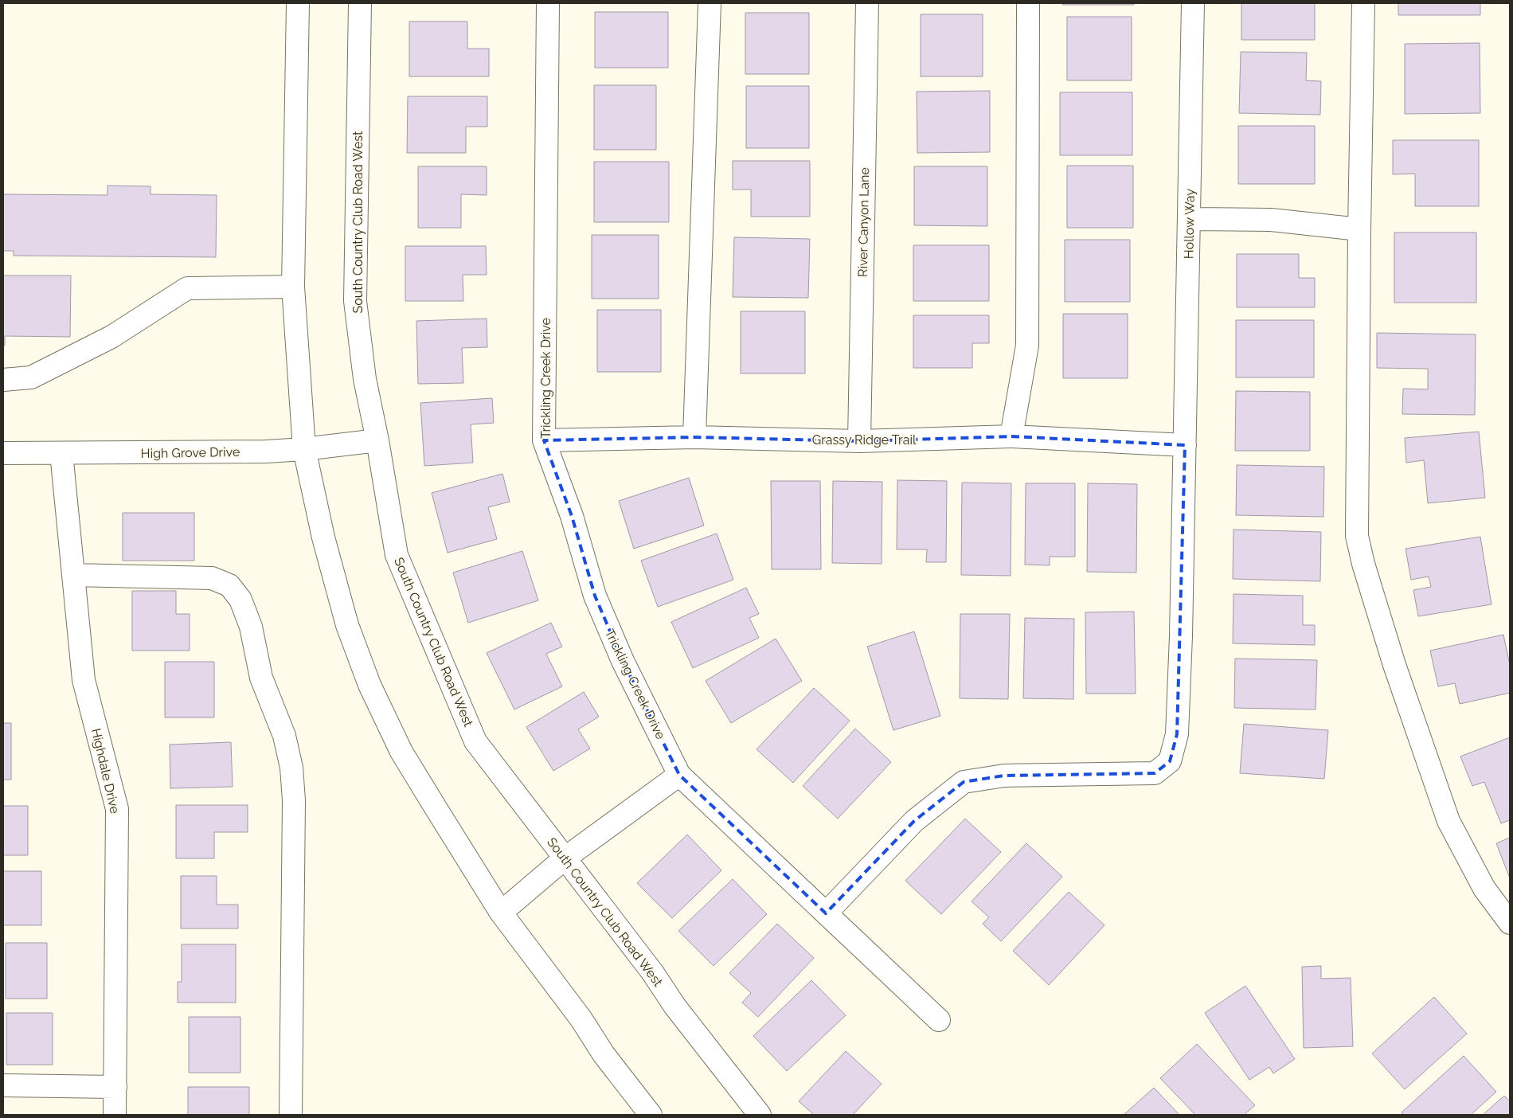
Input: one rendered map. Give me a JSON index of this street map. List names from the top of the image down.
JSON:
{
  "streets": {
    "street": [
      "South Country Club Road West",
      "River Canyon Lane",
      "Hollow Way",
      "Trickling Creek Drive",
      "Grassy Ridge Trail",
      "High Grove Drive",
      "Highdale Drive"
    ]
  },
  "crossings": [
    ["South Country Club Road West", "High Grove Drive"],
    ["River Canyon Lane", "Grassy Ridge Trail"],
    ["Hollow Way", "Grassy Ridge Trail"],
    ["Trickling Creek Drive", "Grassy Ridge Trail"],
    ["High Grove Drive", "Highdale Drive"]
  ]
}
